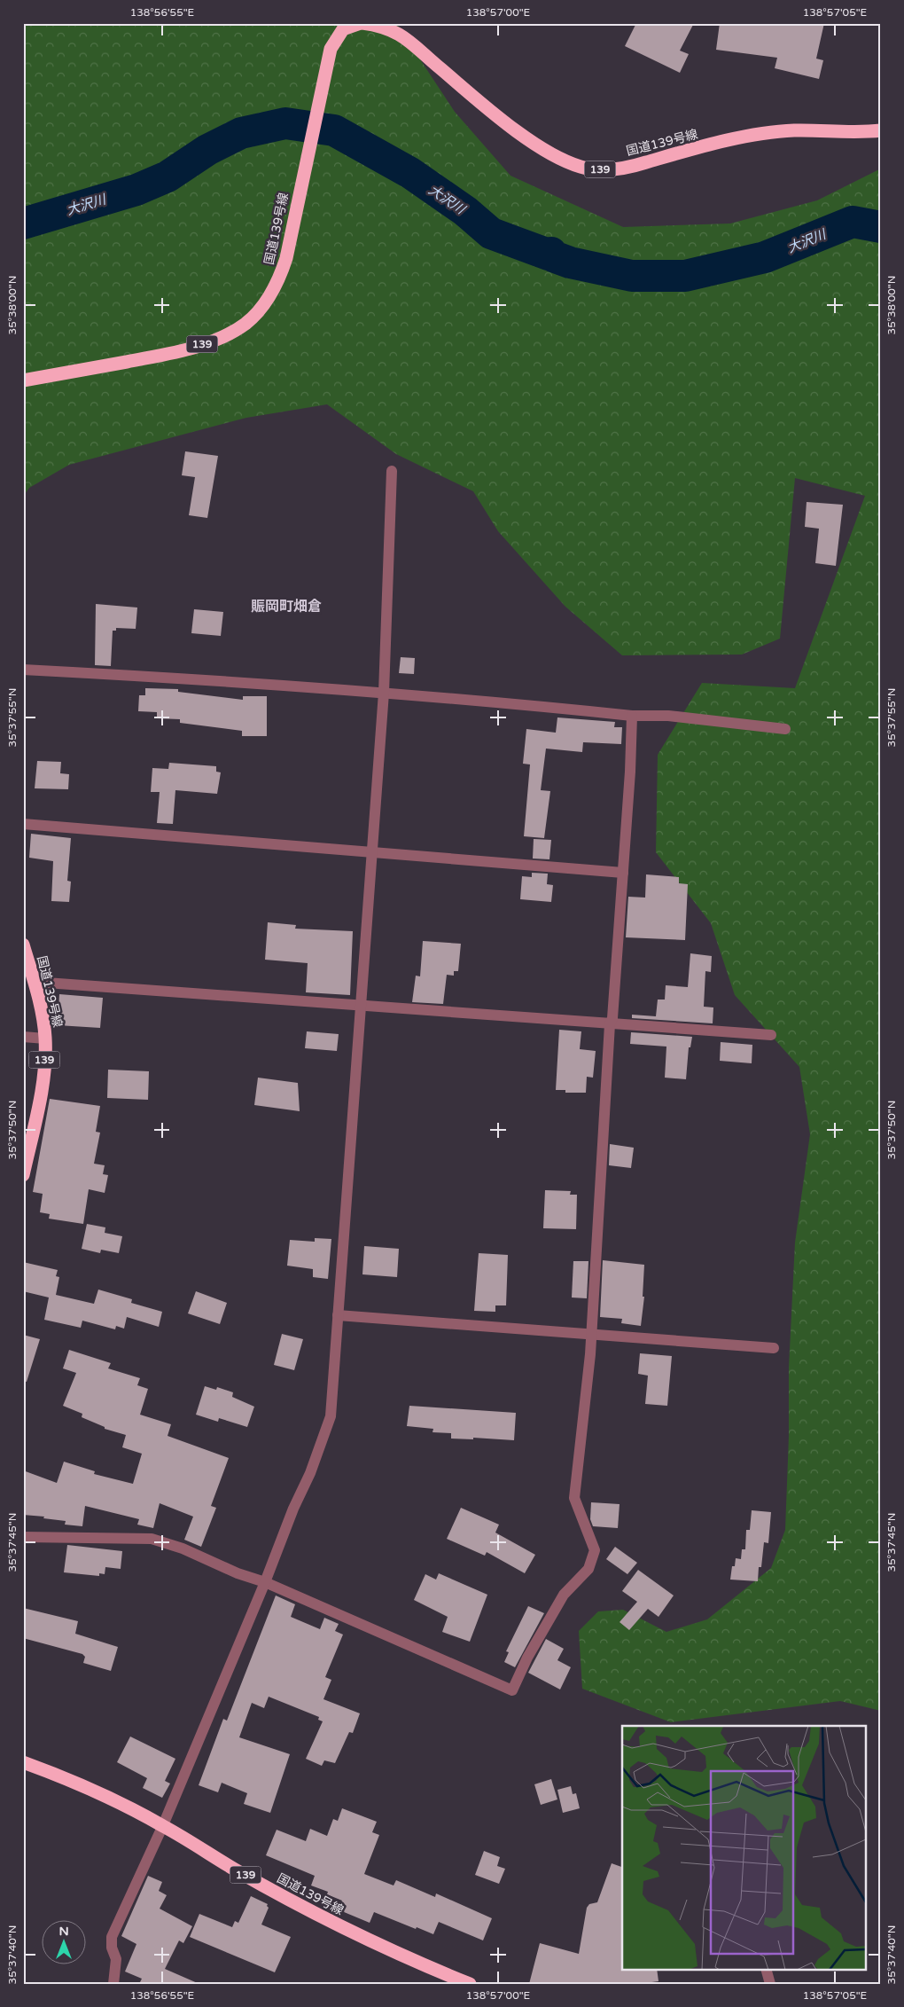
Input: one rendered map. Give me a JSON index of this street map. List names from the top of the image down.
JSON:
{
  "streets": {
    "highway": ["国道139号線", "139"]
  },
  "districts": ["賑岡町畑倉"],
  "water": ["大沢川"],
  "north": "top",
  "coordinates": [
    "138°56'55\"E",
    "138°57'00\"E",
    "138°57'05\"E",
    "35°38'00\"N",
    "35°37'55\"N",
    "35°37'50\"N",
    "35°37'45\"N",
    "35°37'40\"N"
  ]
}
